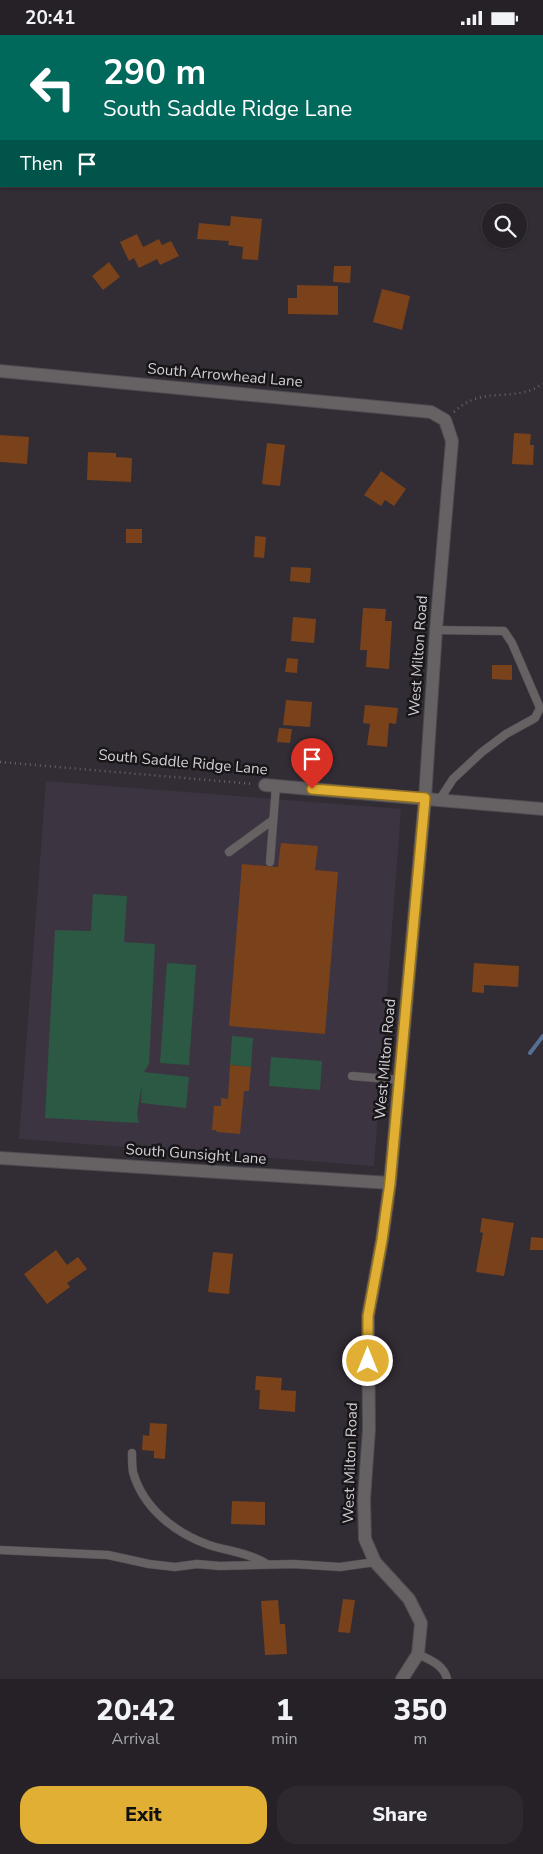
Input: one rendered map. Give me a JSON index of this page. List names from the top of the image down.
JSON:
{
  "streets": {
    "street": [
      "South Arrowhead Lane",
      "West Milton Road",
      "South Saddle Ridge Lane",
      "South Gunsight Lane"
    ]
  },
  "crossings": [
    ["South Arrowhead Lane", "West Milton Road"],
    ["West Milton Road", "South Saddle Ridge Lane"],
    ["West Milton Road", "South Gunsight Lane"]
  ],
  "page": {
    "status": "20:41",
    "turn": ["290 m", "South Saddle Ridge Lane"],
    "then": "Then",
    "eta": [
      "20:42",
      "Arrival",
      "1",
      "min",
      "350",
      "m"
    ],
    "buttons": ["Exit", "Share"]
  }
}
